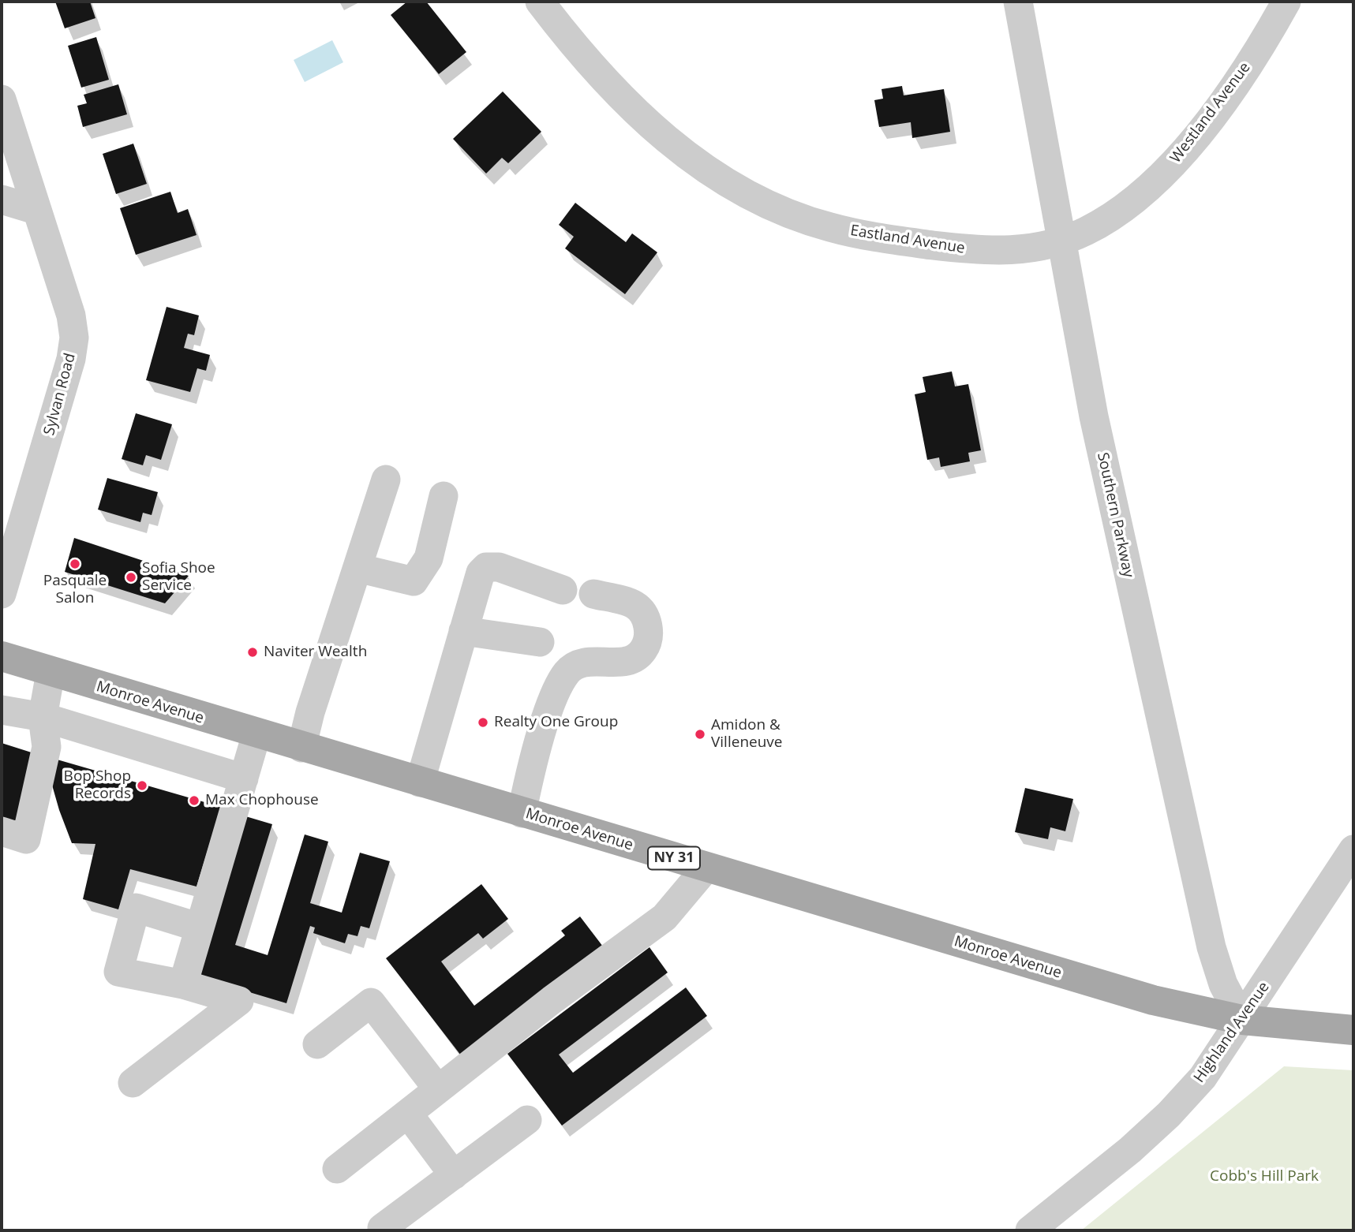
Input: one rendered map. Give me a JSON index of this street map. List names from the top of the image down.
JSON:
{
  "streets": {
    "main road": ["Monroe Avenue", "NY 31"],
    "street": [
      "Westland Avenue",
      "Eastland Avenue",
      "Sylvan Road",
      "Southern Parkway",
      "Highland Avenue"
    ]
  },
  "crossings": [
    ["Westland Avenue", "Eastland Avenue"],
    ["Westland Avenue", "Southern Parkway"],
    ["Eastland Avenue", "Southern Parkway"],
    ["Southern Parkway", "Monroe Avenue"],
    ["Southern Parkway", "Highland Avenue"],
    ["Monroe Avenue", "Highland Avenue"]
  ],
  "parks": ["Cobb's Hill Park"],
  "places": [
    "Pasquale Salon",
    "Sofia Shoe Service",
    "Naviter Wealth",
    "Realty One Group",
    "Amidon & Villeneuve",
    "Bop Shop Records",
    "Max Chophouse"
  ]
}
